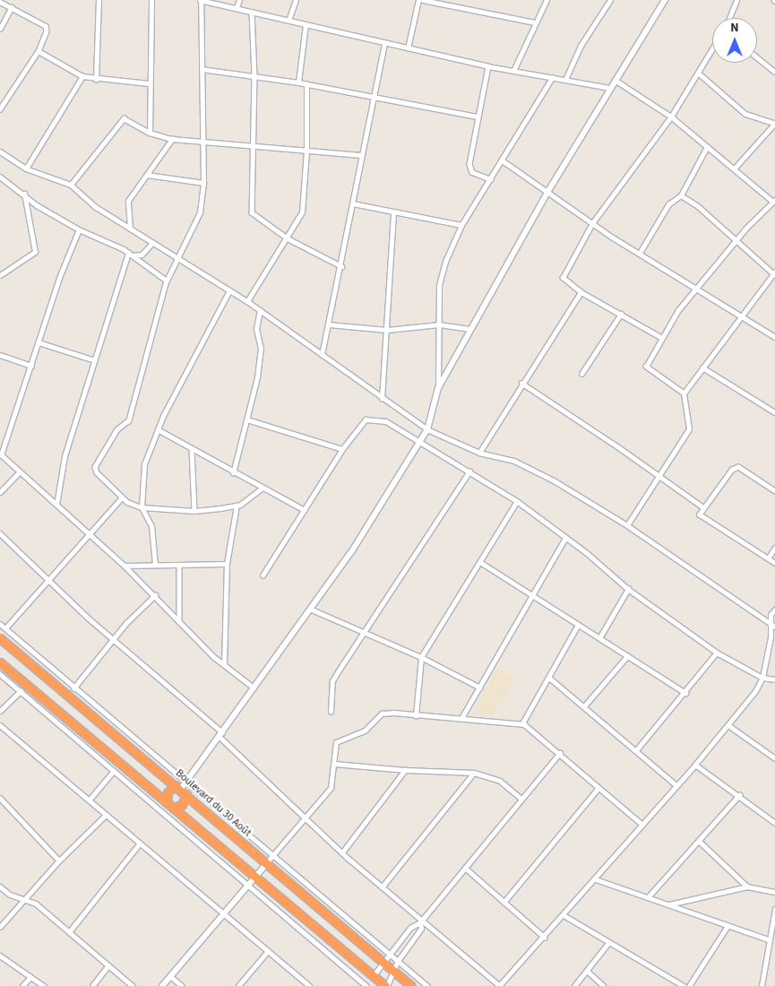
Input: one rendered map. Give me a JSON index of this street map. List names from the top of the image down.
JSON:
{
  "streets": {
    "highway": ["Boulevard du 30 Août"]
  },
  "north": "top"
}
